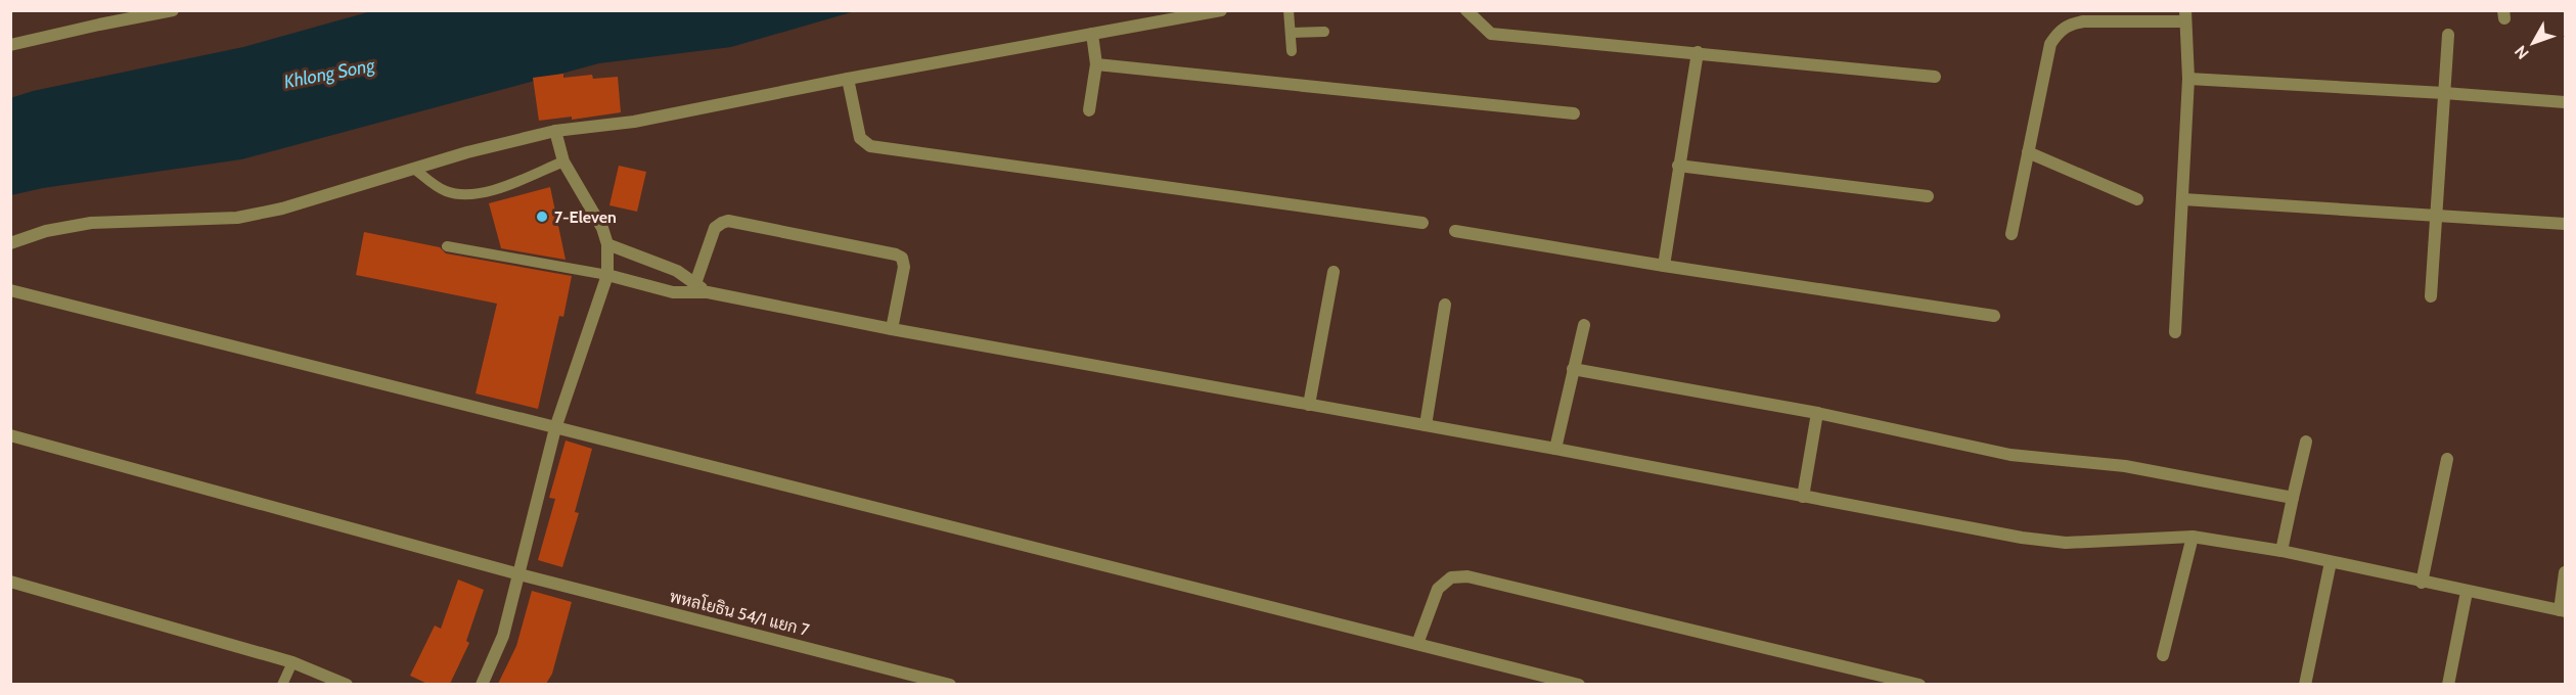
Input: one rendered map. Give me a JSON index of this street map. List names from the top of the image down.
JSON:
{
  "streets": {
    "street": ["พหลโยธิน 54/1 แยก 7"]
  },
  "water": ["Khlong Song"],
  "places": ["7-Eleven"],
  "north": "bottom left"
}
